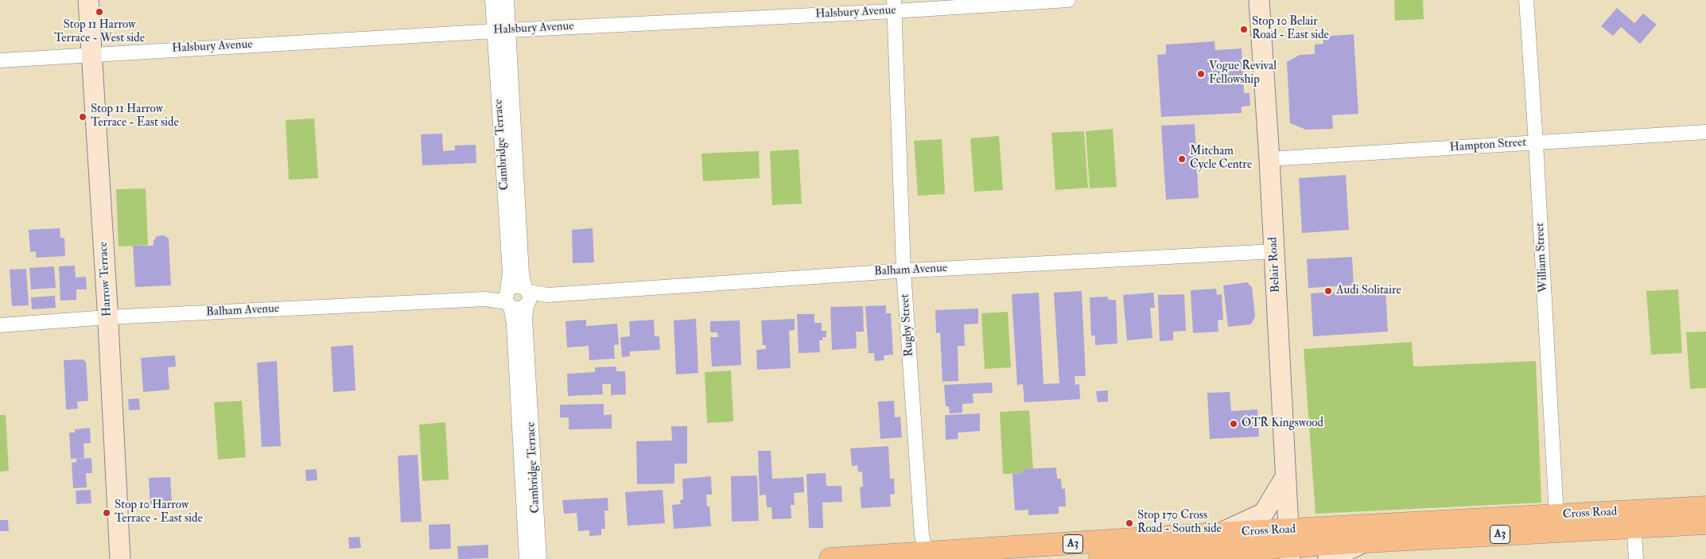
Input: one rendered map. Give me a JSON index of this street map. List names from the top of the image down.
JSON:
{
  "streets": {
    "highway": ["Cross Road", "A3"],
    "main road": ["Belair Road", "Harrow Terrace"],
    "street": [
      "Halsbury Avenue",
      "Cambridge Terrace",
      "Hampton Street",
      "William Street",
      "Balham Avenue",
      "Rugby Street"
    ]
  },
  "crossings": [
    ["Halsbury Avenue", "Cambridge Terrace"],
    ["Halsbury Avenue", "Harrow Terrace"],
    ["Halsbury Avenue", "Rugby Street"],
    ["Cambridge Terrace", "Balham Avenue"],
    ["Hampton Street", "William Street"],
    ["Hampton Street", "Belair Road"],
    ["William Street", "Cross Road"],
    ["Belair Road", "Balham Avenue"],
    ["Belair Road", "Cross Road"],
    ["Balham Avenue", "Harrow Terrace"],
    ["Balham Avenue", "Rugby Street"],
    ["Rugby Street", "Cross Road"]
  ],
  "places": [
    "Stop 11 Harrow Terrace - West side",
    "Stop 10 Belair Road - East side",
    "Vogue Revival Fellowship",
    "Stop 11 Harrow Terrace - East side",
    "Mitcham Cycle Centre",
    "Audi Solitaire",
    "OTR Kingswood",
    "Stop 10 Harrow Terrace - East side",
    "Stop 170 Cross Road - South side"
  ]
}
